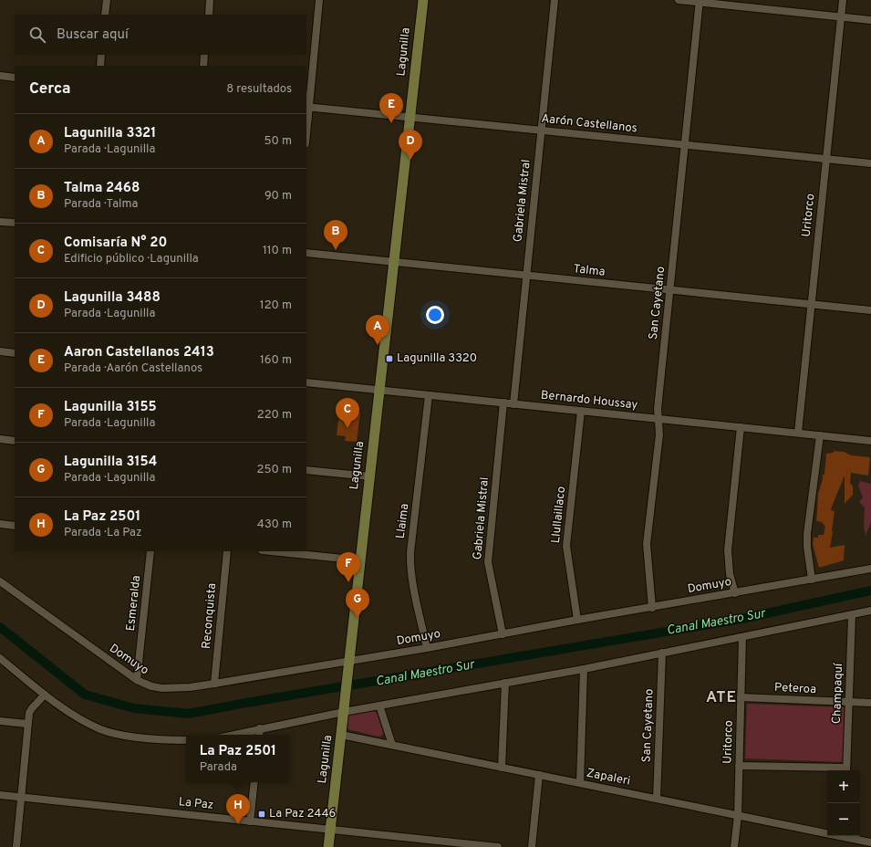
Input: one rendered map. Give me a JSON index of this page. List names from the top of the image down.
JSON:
{
  "streets": {
    "main road": ["Lagunilla"],
    "street": [
      "Aarón Castellanos",
      "Gabriela Mistral",
      "Uritorco",
      "Talma",
      "San Cayetano",
      "Bernardo Houssay",
      "Llullaillaco",
      "Llaima",
      "Domuyo",
      "Esmeralda",
      "Reconquista",
      "Peteroa",
      "Champaquí",
      "Zapaleri",
      "La Paz"
    ]
  },
  "crossings": [
    ["Lagunilla", "Aarón Castellanos"],
    ["Lagunilla", "Talma"],
    ["Lagunilla", "Bernardo Houssay"],
    ["Lagunilla", "Domuyo"],
    ["Lagunilla", "Zapaleri"],
    ["Lagunilla", "La Paz"],
    ["Aarón Castellanos", "Gabriela Mistral"],
    ["Aarón Castellanos", "Uritorco"],
    ["Aarón Castellanos", "San Cayetano"],
    ["Gabriela Mistral", "Talma"],
    ["Gabriela Mistral", "Bernardo Houssay"],
    ["Gabriela Mistral", "Domuyo"],
    ["Uritorco", "Talma"],
    ["Uritorco", "Bernardo Houssay"],
    ["Uritorco", "Peteroa"],
    ["Uritorco", "Zapaleri"],
    ["Talma", "San Cayetano"],
    ["San Cayetano", "Bernardo Houssay"],
    ["San Cayetano", "Domuyo"],
    ["San Cayetano", "Zapaleri"],
    ["Bernardo Houssay", "Llullaillaco"],
    ["Bernardo Houssay", "Llaima"],
    ["Llullaillaco", "Domuyo"],
    ["Llaima", "Domuyo"],
    ["Domuyo", "Esmeralda"],
    ["Domuyo", "Reconquista"],
    ["Peteroa", "Champaquí"]
  ],
  "districts": ["ATE"],
  "water": ["Canal Maestro Sur"],
  "places": {
    "transit": ["Lagunilla 3320", "La Paz 2446"]
  },
  "page": {
    "search": "Buscar aquí",
    "heading": ["Cerca", "8 resultados"],
    "pins": [
      "E",
      "D",
      "B",
      "A",
      "C",
      "F",
      "G",
      "H"
    ],
    "list": [
      {
        "mark": "A",
        "name": "Lagunilla 3321",
        "note": "Parada · Lagunilla",
        "value": "50 m"
      },
      {
        "mark": "B",
        "name": "Talma 2468",
        "note": "Parada · Talma",
        "value": "90 m"
      },
      {
        "mark": "C",
        "name": "Comisaría N° 20",
        "note": "Edificio público · Lagunilla",
        "value": "110 m"
      },
      {
        "mark": "D",
        "name": "Lagunilla 3488",
        "note": "Parada · Lagunilla",
        "value": "120 m"
      },
      {
        "mark": "E",
        "name": "Aaron Castellanos 2413",
        "note": "Parada · Aarón Castellanos",
        "value": "160 m"
      },
      {
        "mark": "F",
        "name": "Lagunilla 3155",
        "note": "Parada · Lagunilla",
        "value": "220 m"
      },
      {
        "mark": "G",
        "name": "Lagunilla 3154",
        "note": "Parada · Lagunilla",
        "value": "250 m"
      },
      {
        "mark": "H",
        "name": "La Paz 2501",
        "note": "Parada · La Paz",
        "value": "430 m"
      }
    ],
    "popup": ["La Paz 2501", "Parada"],
    "map_buttons": ["+", "−"]
  }
}
